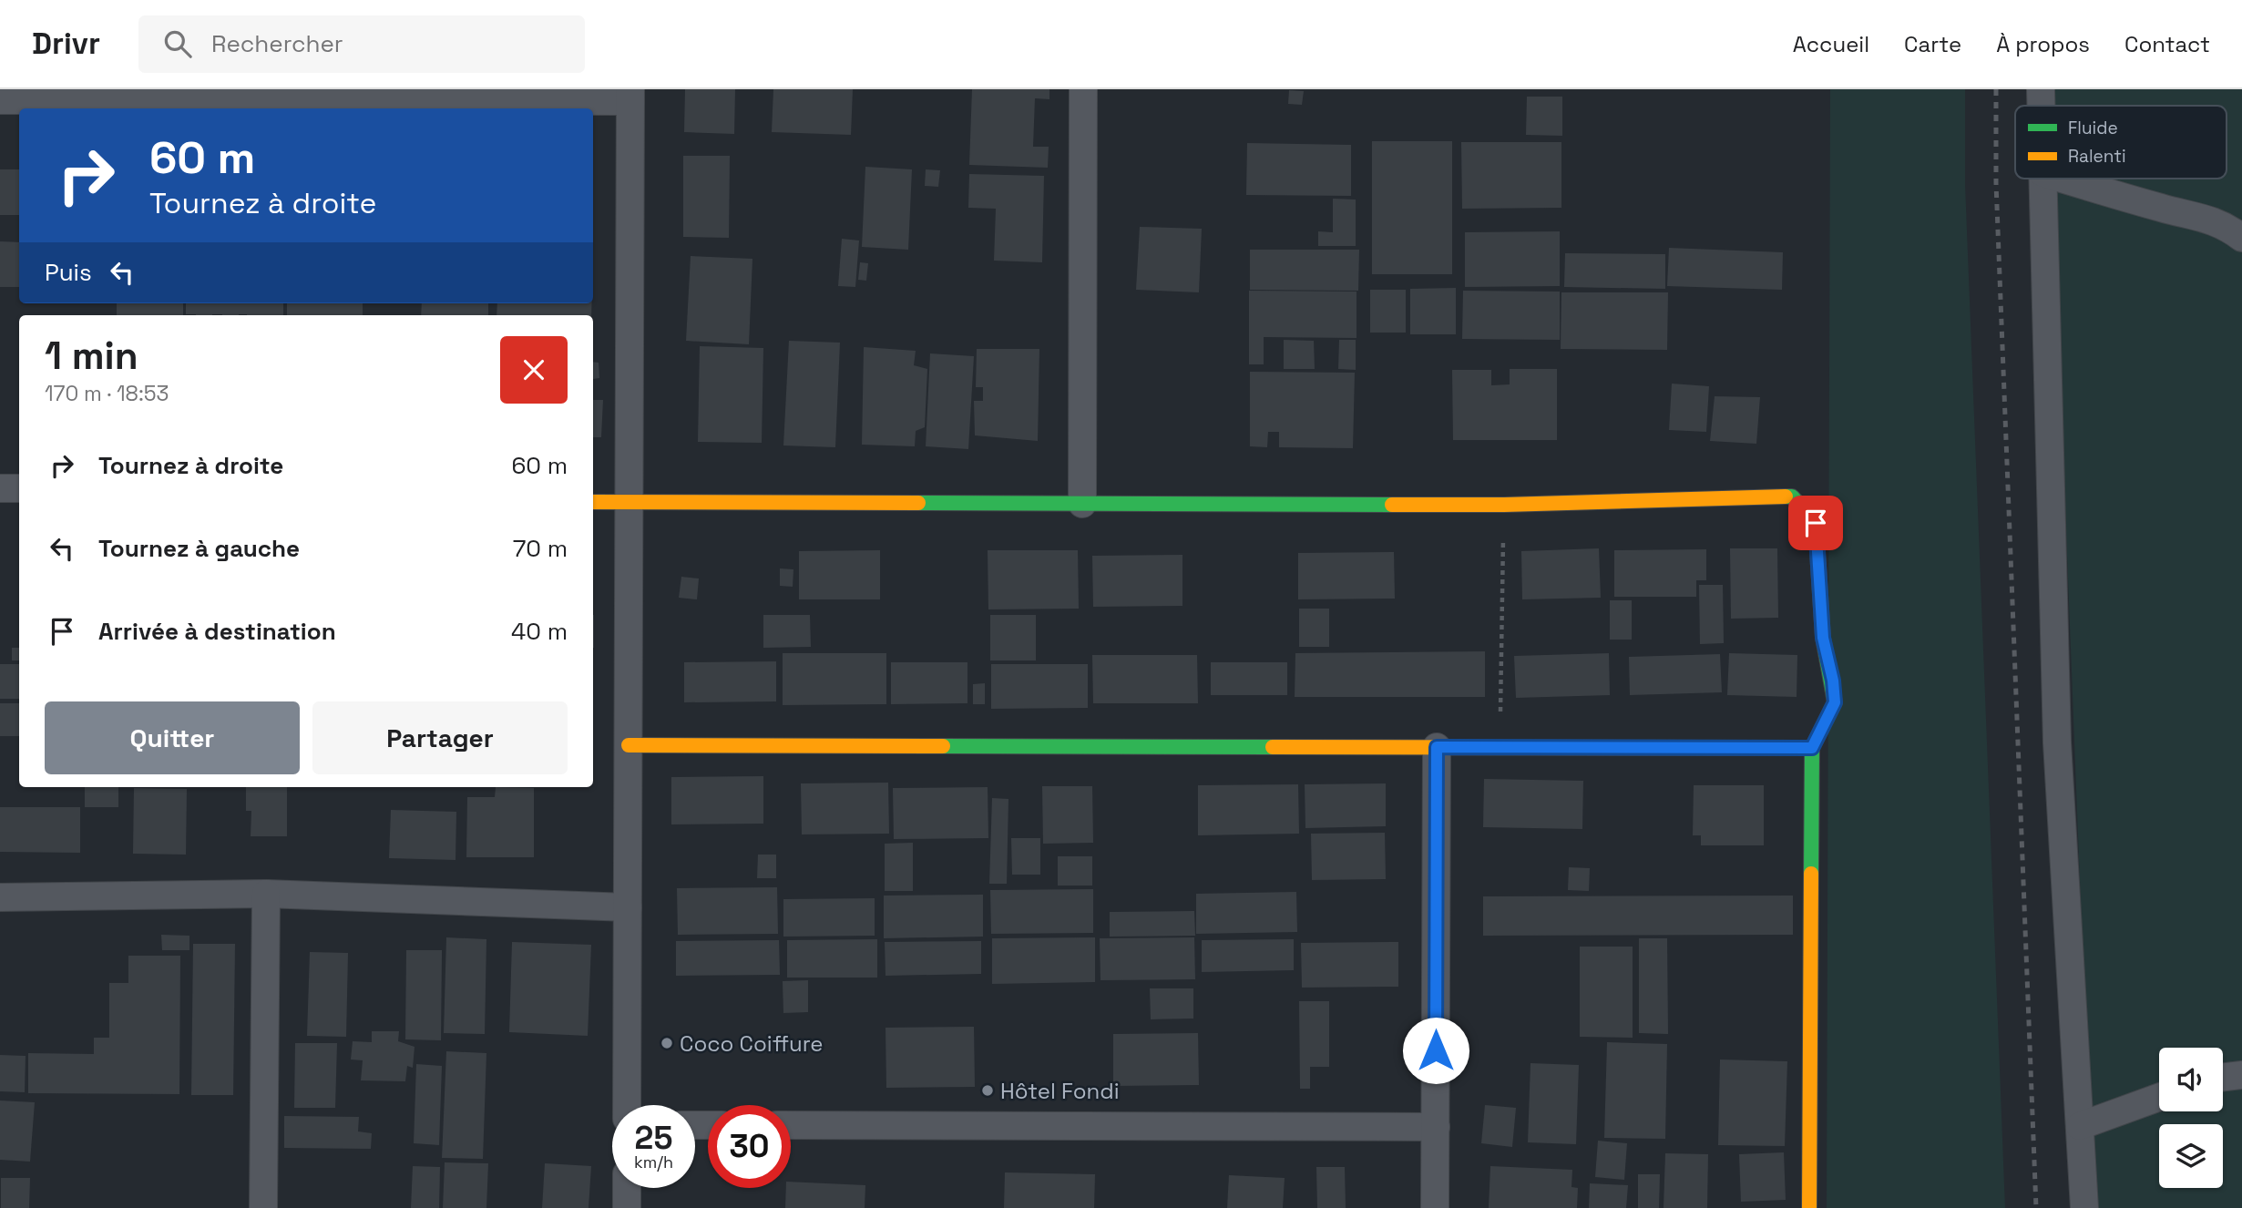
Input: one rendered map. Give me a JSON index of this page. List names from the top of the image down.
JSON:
{
  "places": ["Coco Coiffure", "Hôtel Fondi"],
  "legend": ["Fluide", "Ralenti"],
  "page": {
    "header": "Drivr",
    "search": "Rechercher",
    "nav": [
      "Accueil",
      "Carte",
      "À propos",
      "Contact"
    ],
    "turn": ["60 m", "Tournez à droite"],
    "then": "Puis",
    "heading": ["1 min", "170 m · 18:53"],
    "list": [
      {
        "name": "Tournez à droite",
        "value": "60 m"
      },
      {
        "name": "Tournez à gauche",
        "value": "70 m"
      },
      {
        "name": "Arrivée à destination",
        "value": "40 m"
      }
    ],
    "buttons": ["Quitter", "Partager"],
    "speed": "25 km/h",
    "limit": "30"
  }
}
